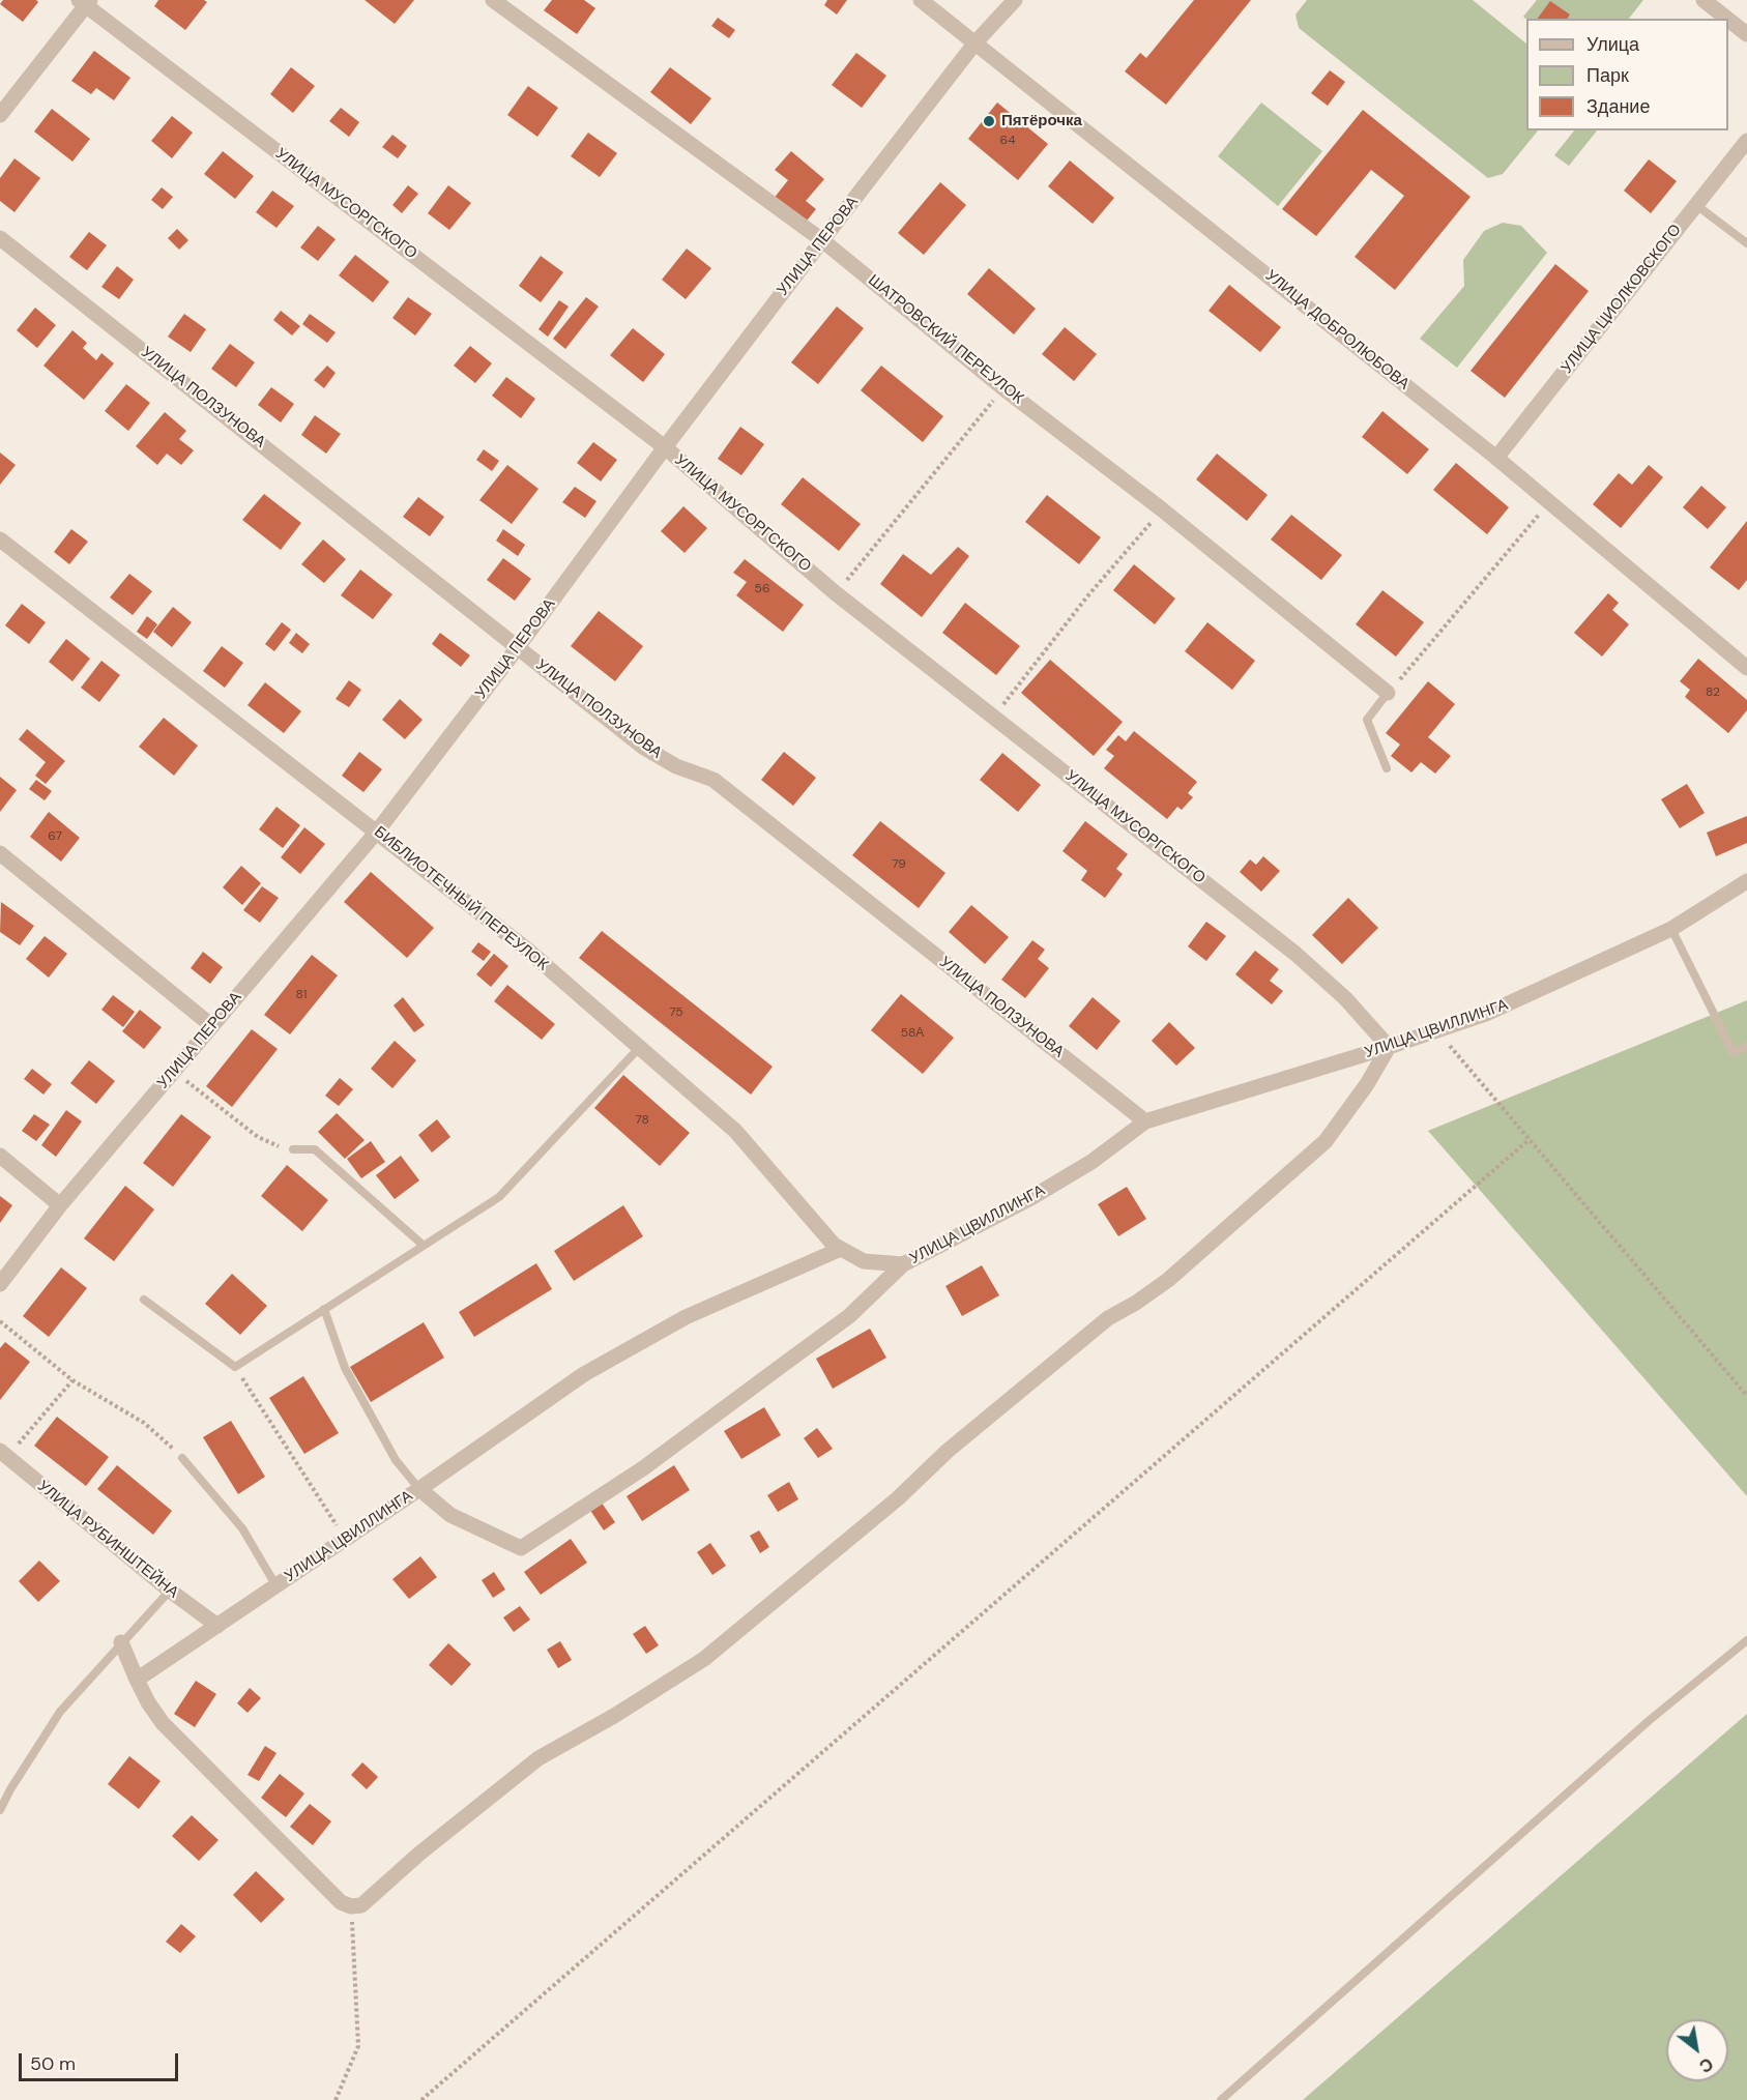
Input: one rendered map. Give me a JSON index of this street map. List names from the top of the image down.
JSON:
{
  "streets": {
    "street": [
      "УЛИЦА МУСОРГСКОГО",
      "УЛИЦА ПЕРОВА",
      "УЛИЦА ЦИОЛКОВСКОГО",
      "УЛИЦА ДОБРОЛЮБОВА",
      "ШАТРОВСКИЙ ПЕРЕУЛОК",
      "УЛИЦА ПОЛЗУНОВА",
      "БИБЛИОТЕЧНЫЙ ПЕРЕУЛОК",
      "УЛИЦА ЦВИЛЛИНГА",
      "УЛИЦА РУБИНШТЕЙНА"
    ]
  },
  "crossings": [
    ["УЛИЦА МУСОРГСКОГО", "УЛИЦА ПЕРОВА"],
    ["УЛИЦА МУСОРГСКОГО", "УЛИЦА ЦВИЛЛИНГА"],
    ["УЛИЦА ПЕРОВА", "УЛИЦА ДОБРОЛЮБОВА"],
    ["УЛИЦА ПЕРОВА", "ШАТРОВСКИЙ ПЕРЕУЛОК"],
    ["УЛИЦА ПЕРОВА", "УЛИЦА ПОЛЗУНОВА"],
    ["УЛИЦА ПЕРОВА", "БИБЛИОТЕЧНЫЙ ПЕРЕУЛОК"],
    ["УЛИЦА ЦИОЛКОВСКОГО", "УЛИЦА ДОБРОЛЮБОВА"],
    ["УЛИЦА ПОЛЗУНОВА", "УЛИЦА ЦВИЛЛИНГА"],
    ["БИБЛИОТЕЧНЫЙ ПЕРЕУЛОК", "УЛИЦА ЦВИЛЛИНГА"],
    ["УЛИЦА ЦВИЛЛИНГА", "УЛИЦА РУБИНШТЕЙНА"]
  ],
  "places": ["Пятёрочка"],
  "house_numbers": [
    "64",
    "56",
    "82",
    "67",
    "79",
    "81",
    "75",
    "58А",
    "78"
  ],
  "legend": ["Улица", "Парк", "Здание"],
  "scale_bar": "50 m",
  "north": "bottom right"
}
